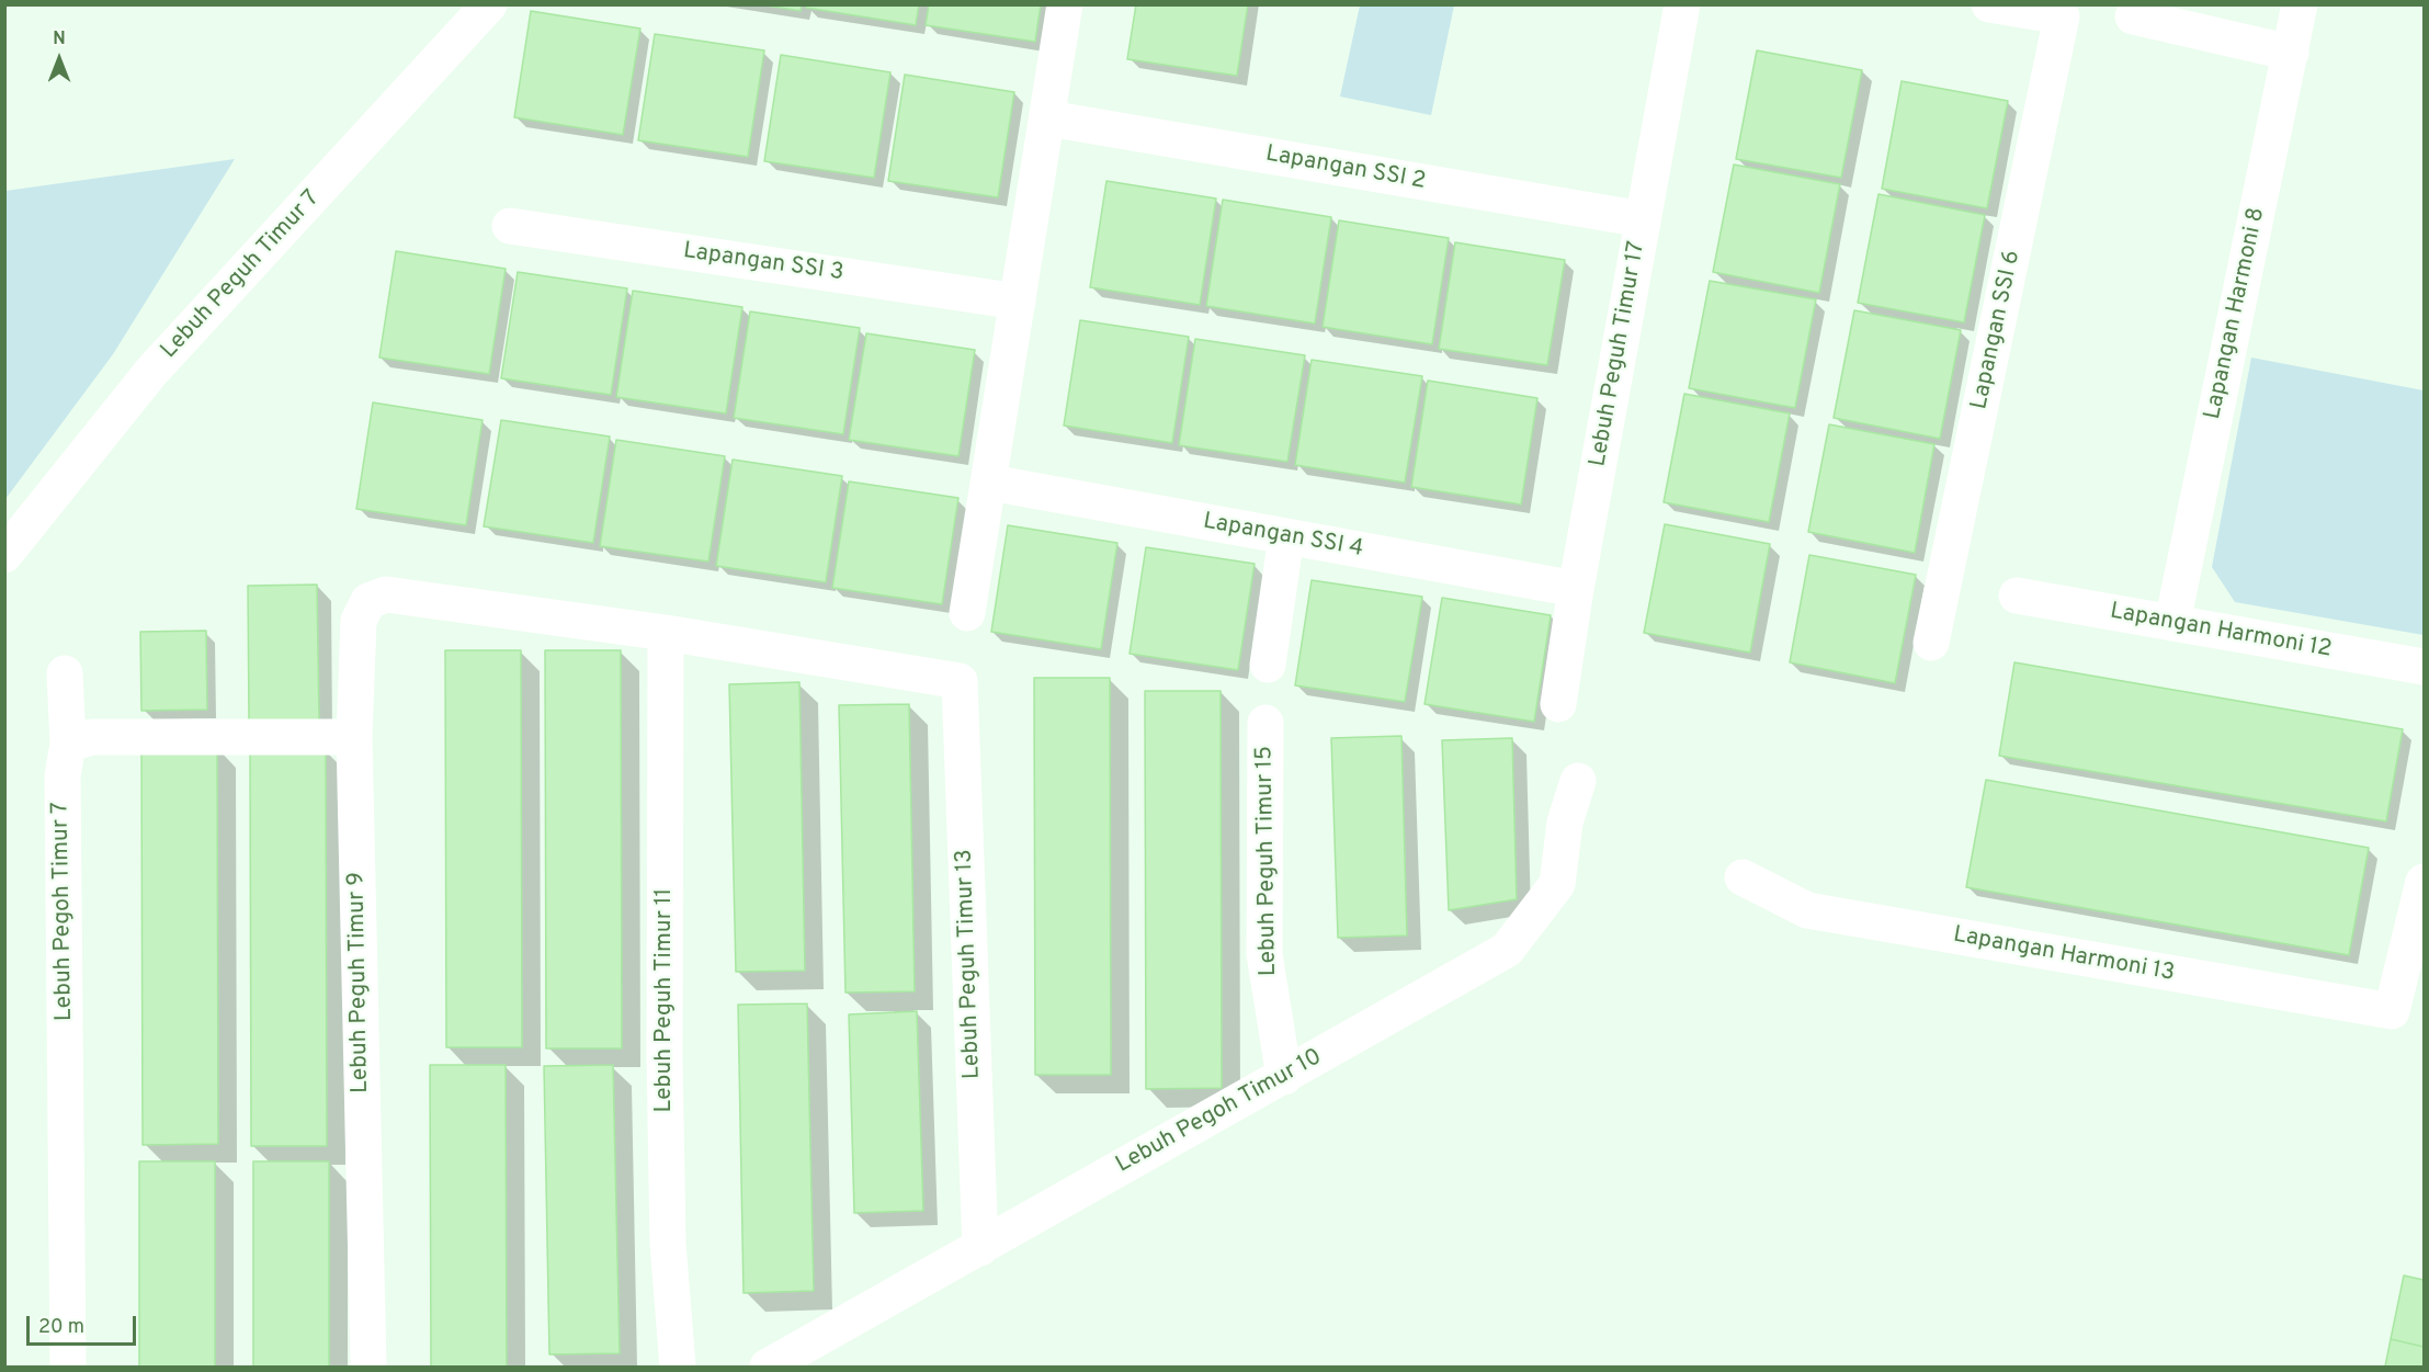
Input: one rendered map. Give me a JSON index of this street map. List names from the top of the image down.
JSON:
{
  "streets": {
    "street": [
      "Lapangan SSI 2",
      "Lapangan SSI 3",
      "Lebuh Peguh Timur 7",
      "Lapangan Harmoni 8",
      "Lapangan SSI 6",
      "Lebuh Peguh Timur 17",
      "Lapangan SSI 4",
      "Lapangan Harmoni 12",
      "Lebuh Peguh Timur 15",
      "Lebuh Pegoh Timur 7",
      "Lapangan Harmoni 13",
      "Lebuh Peguh Timur 13",
      "Lebuh Peguh Timur 9",
      "Lebuh Peguh Timur 11",
      "Lebuh Pegoh Timur 10"
    ]
  },
  "crossings": [
    ["Lapangan SSI 2", "Lebuh Peguh Timur 17"],
    ["Lapangan Harmoni 8", "Lapangan Harmoni 12"],
    ["Lebuh Peguh Timur 17", "Lapangan SSI 4"],
    ["Lebuh Peguh Timur 15", "Lebuh Pegoh Timur 10"],
    ["Lebuh Peguh Timur 13", "Lebuh Peguh Timur 9"],
    ["Lebuh Peguh Timur 13", "Lebuh Peguh Timur 11"],
    ["Lebuh Peguh Timur 13", "Lebuh Pegoh Timur 10"],
    ["Lebuh Peguh Timur 9", "Lebuh Peguh Timur 11"]
  ],
  "scale_bar": "20 m",
  "north": "top"
}
